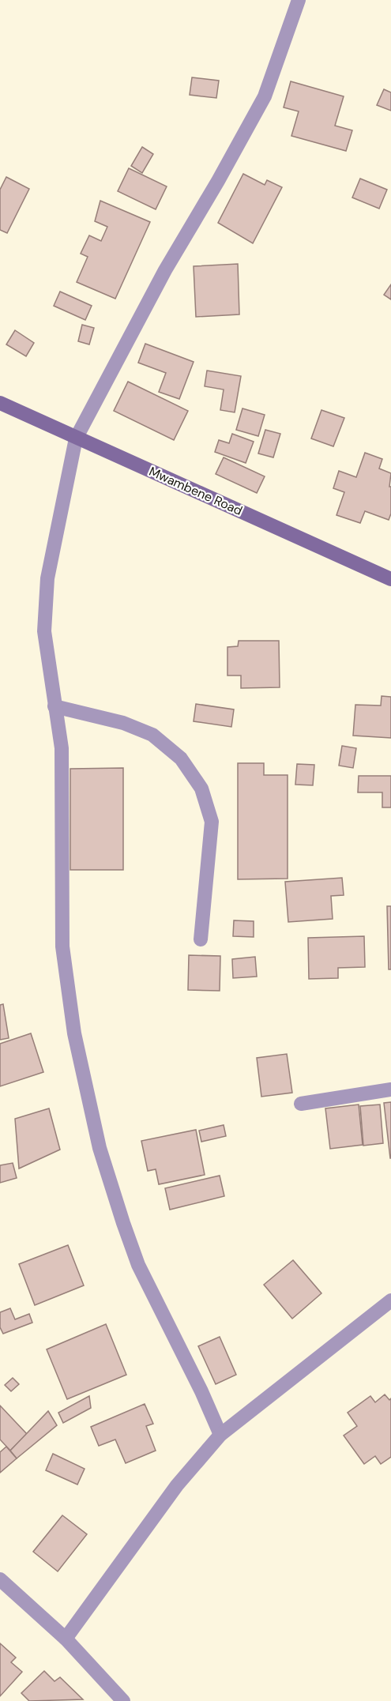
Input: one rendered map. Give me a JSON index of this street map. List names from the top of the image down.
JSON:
{
  "streets": {
    "street": ["Mwambene Road"]
  }
}
